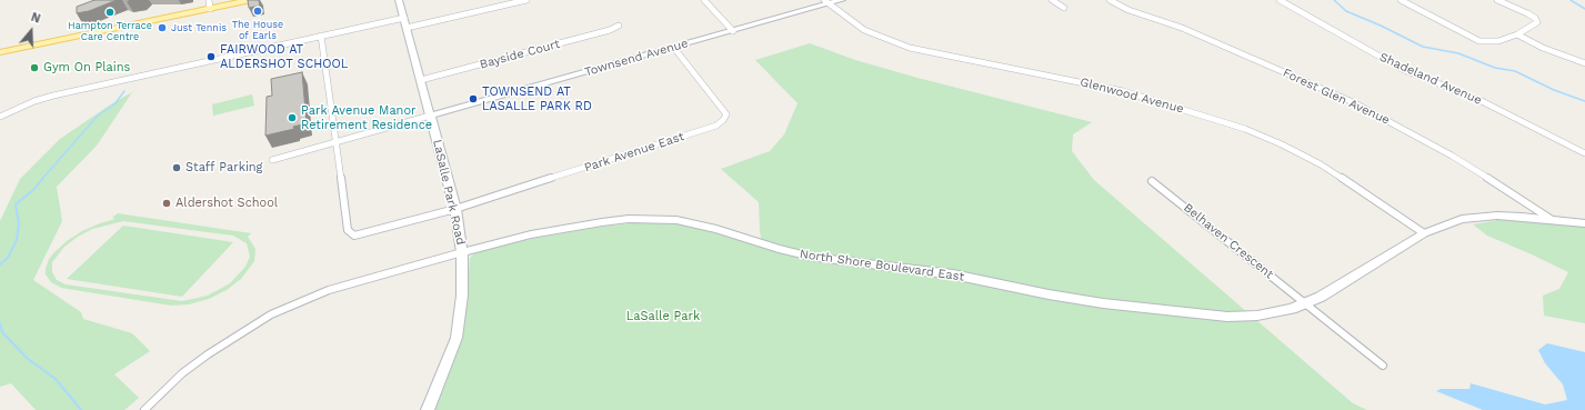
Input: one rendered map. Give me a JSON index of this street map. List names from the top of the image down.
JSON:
{
  "streets": {
    "street": [
      "Bayside Court",
      "Townsend Avenue",
      "Shadeland Avenue",
      "Glenwood Avenue",
      "Forest Glen Avenue",
      "Park Avenue East",
      "LaSalle Park Road",
      "Belhaven Crescent",
      "North Shore Boulevard East"
    ]
  },
  "crossings": [
    ["Bayside Court", "LaSalle Park Road"],
    ["Townsend Avenue", "Glenwood Avenue"],
    ["Townsend Avenue", "Park Avenue East"],
    ["Townsend Avenue", "LaSalle Park Road"],
    ["Glenwood Avenue", "North Shore Boulevard East"],
    ["Forest Glen Avenue", "North Shore Boulevard East"],
    ["Park Avenue East", "LaSalle Park Road"],
    ["LaSalle Park Road", "North Shore Boulevard East"],
    ["Belhaven Crescent", "North Shore Boulevard East"]
  ],
  "parks": ["LaSalle Park"],
  "places": [
    "The House of Earls",
    "Hampton Terrace Care Centre",
    "Just Tennis",
    "FAIRWOOD AT ALDERSHOT SCHOOL",
    "Gym On Plains",
    "TOWNSEND AT LASALLE PARK RD",
    "Park Avenue Manor Retirement Residence",
    "Staff Parking",
    "Aldershot School"
  ],
  "north": "top"
}
